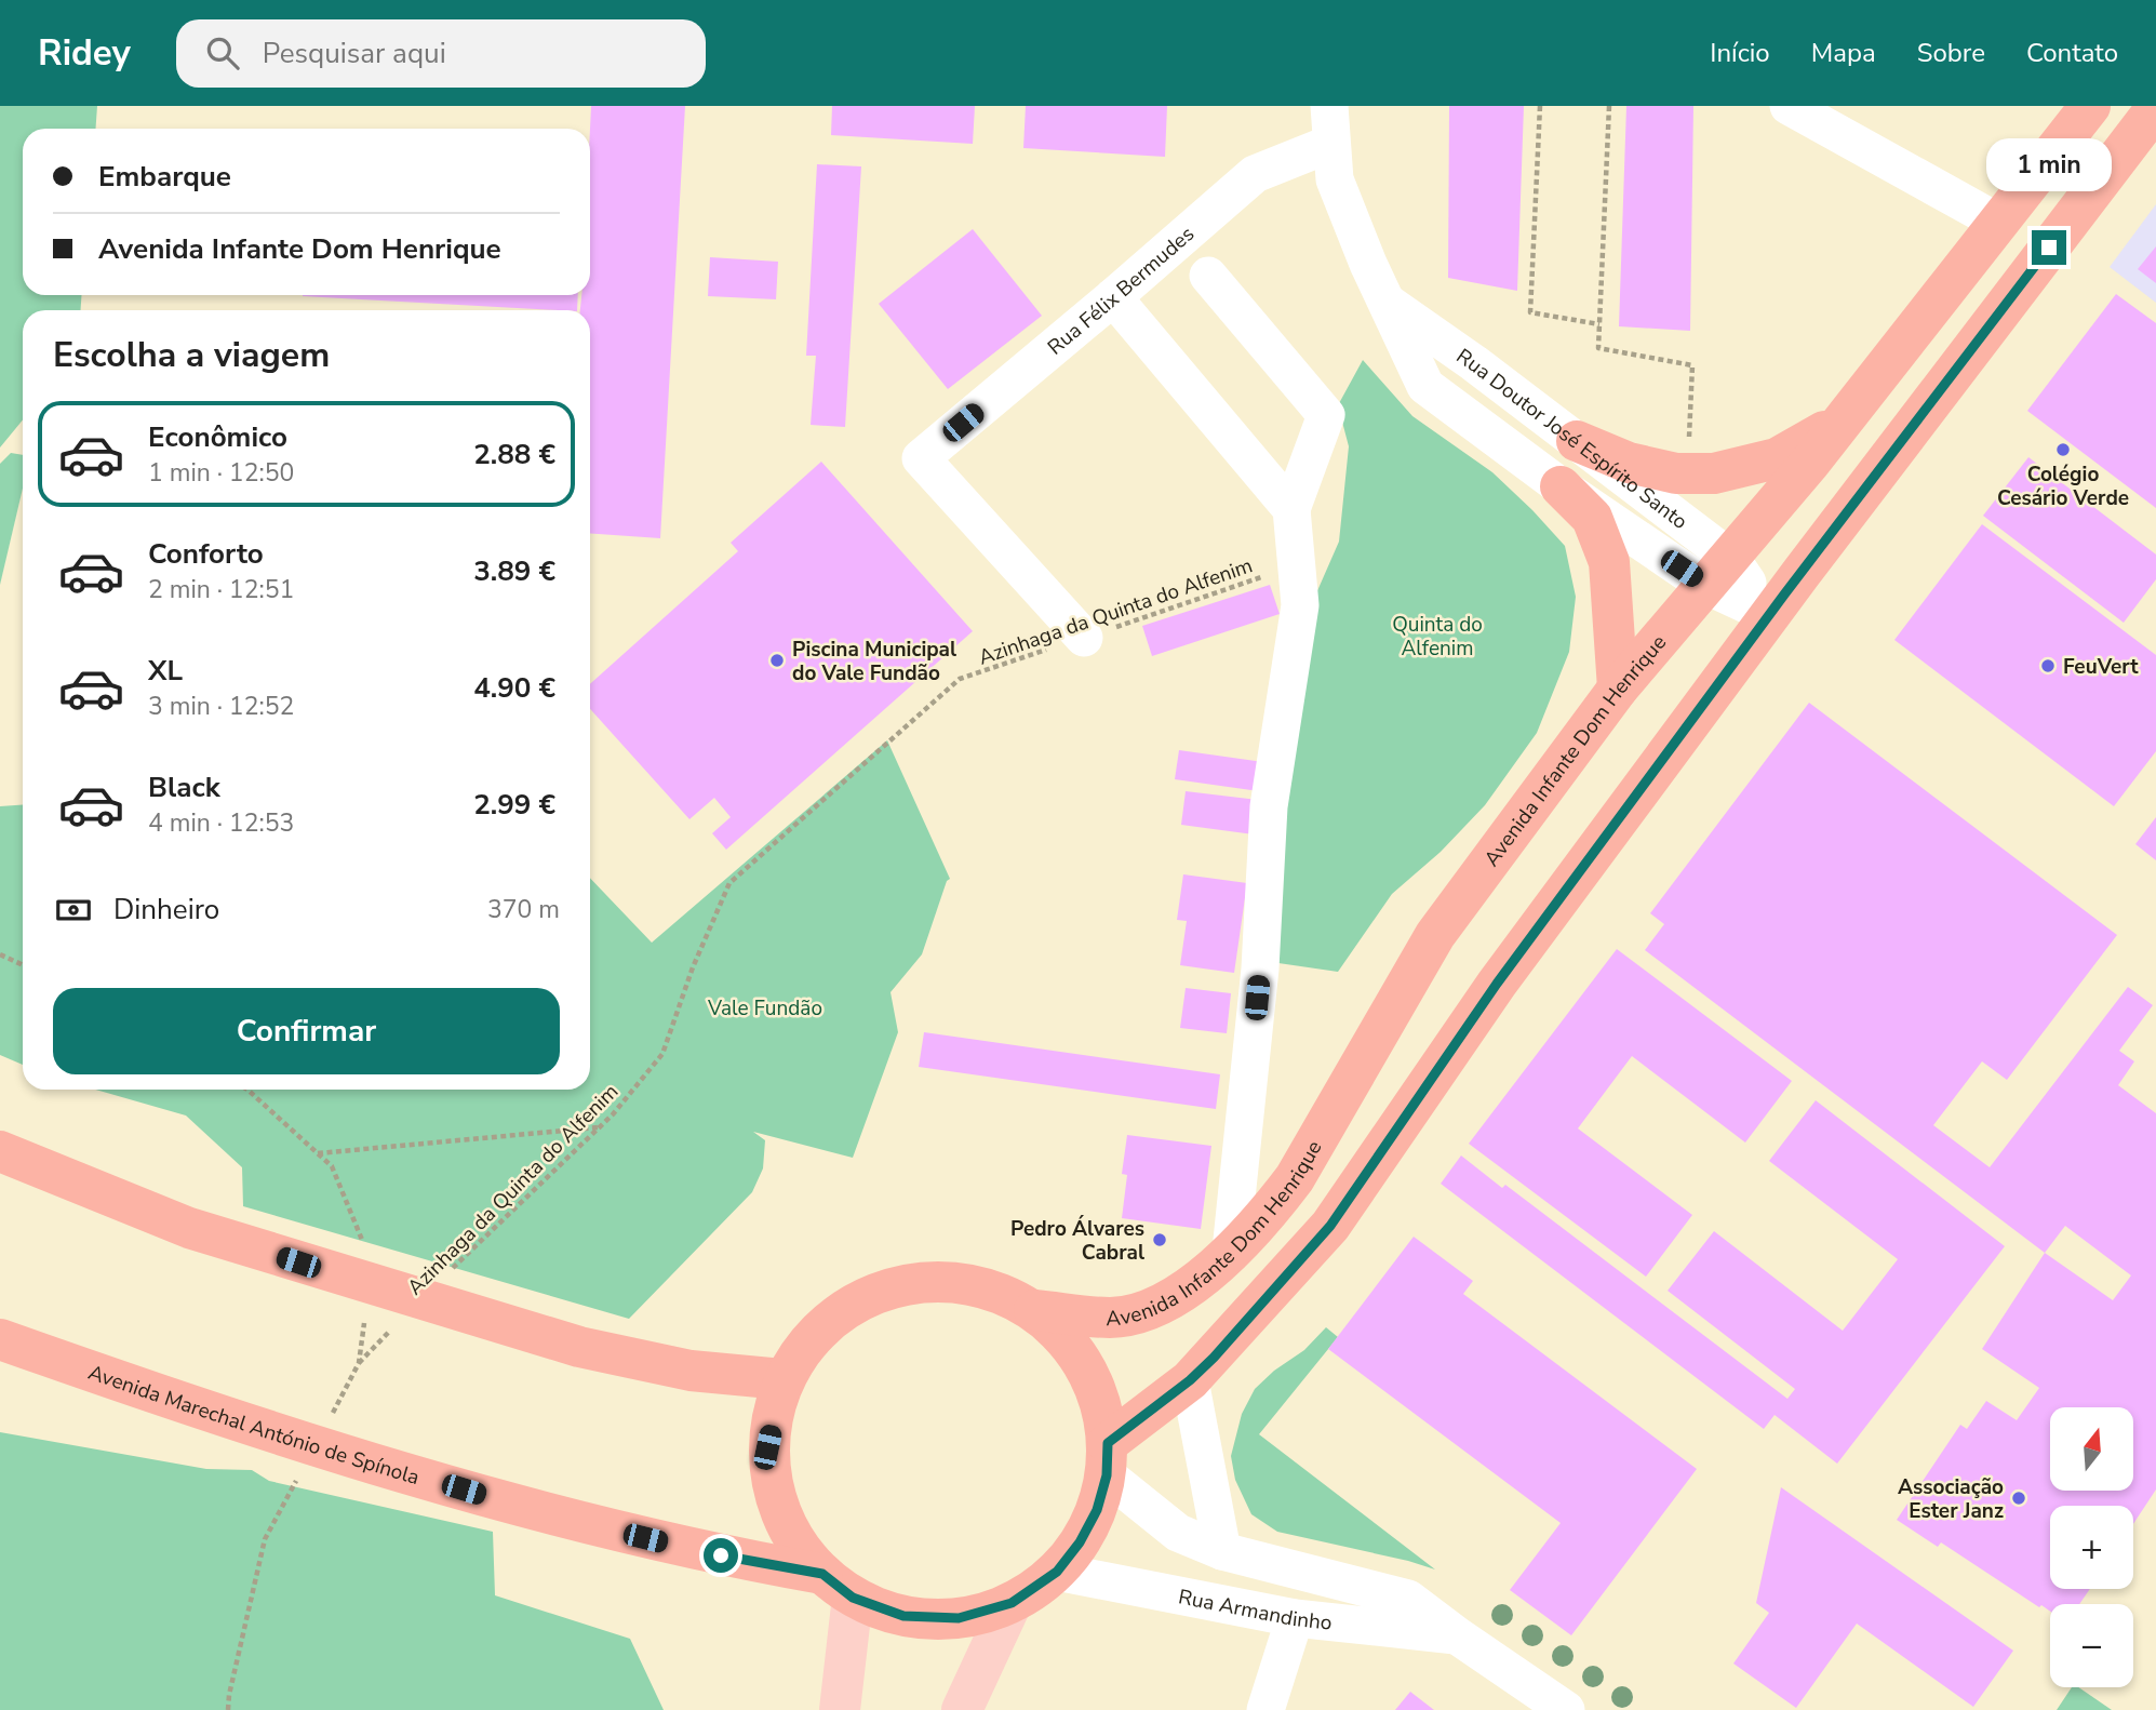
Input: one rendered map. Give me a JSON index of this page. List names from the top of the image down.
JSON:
{
  "streets": {
    "highway": ["Avenida Infante Dom Henrique", "Avenida Marechal António de Spínola"],
    "street": ["Rua Félix Bermudes", "Rua Doutor José Espírito Santo", "Rua Armandinho"],
    "path": ["Azinhaga da Quinta do Alfenim"]
  },
  "crossings": [
    ["Rua Félix Bermudes", "Rua Doutor José Espírito Santo"],
    ["Rua Félix Bermudes", "Azinhaga da Quinta do Alfenim"],
    ["Rua Doutor José Espírito Santo", "Avenida Infante Dom Henrique"],
    ["Avenida Marechal António de Spínola", "Rua Armandinho"]
  ],
  "parks": ["Quinta do Alfenim", "Vale Fundão"],
  "places": [
    "Colégio Cesário Verde",
    "Piscina Municipal do Vale Fundão",
    "FeuVert",
    "Pedro Álvares Cabral",
    "Associação Ester Janz"
  ],
  "north": "top",
  "page": {
    "header": "Ridey",
    "search": "Pesquisar aqui",
    "nav": [
      "Início",
      "Mapa",
      "Sobre",
      "Contato"
    ],
    "banner": ["Embarque", "Avenida Infante Dom Henrique"],
    "bubble": "1 min",
    "heading": "Escolha a viagem",
    "list": [
      {
        "name": "Econômico",
        "note": "1 min · 12:50",
        "value": "2.88 €"
      },
      {
        "name": "Conforto",
        "note": "2 min · 12:51",
        "value": "3.89 €"
      },
      {
        "name": "XL",
        "note": "3 min · 12:52",
        "value": "4.90 €"
      },
      {
        "name": "Black",
        "note": "4 min · 12:53",
        "value": "2.99 €"
      }
    ],
    "pay": ["Dinheiro", "370 m"],
    "buttons": "Confirmar",
    "map_buttons": ["+", "−"]
  }
}
